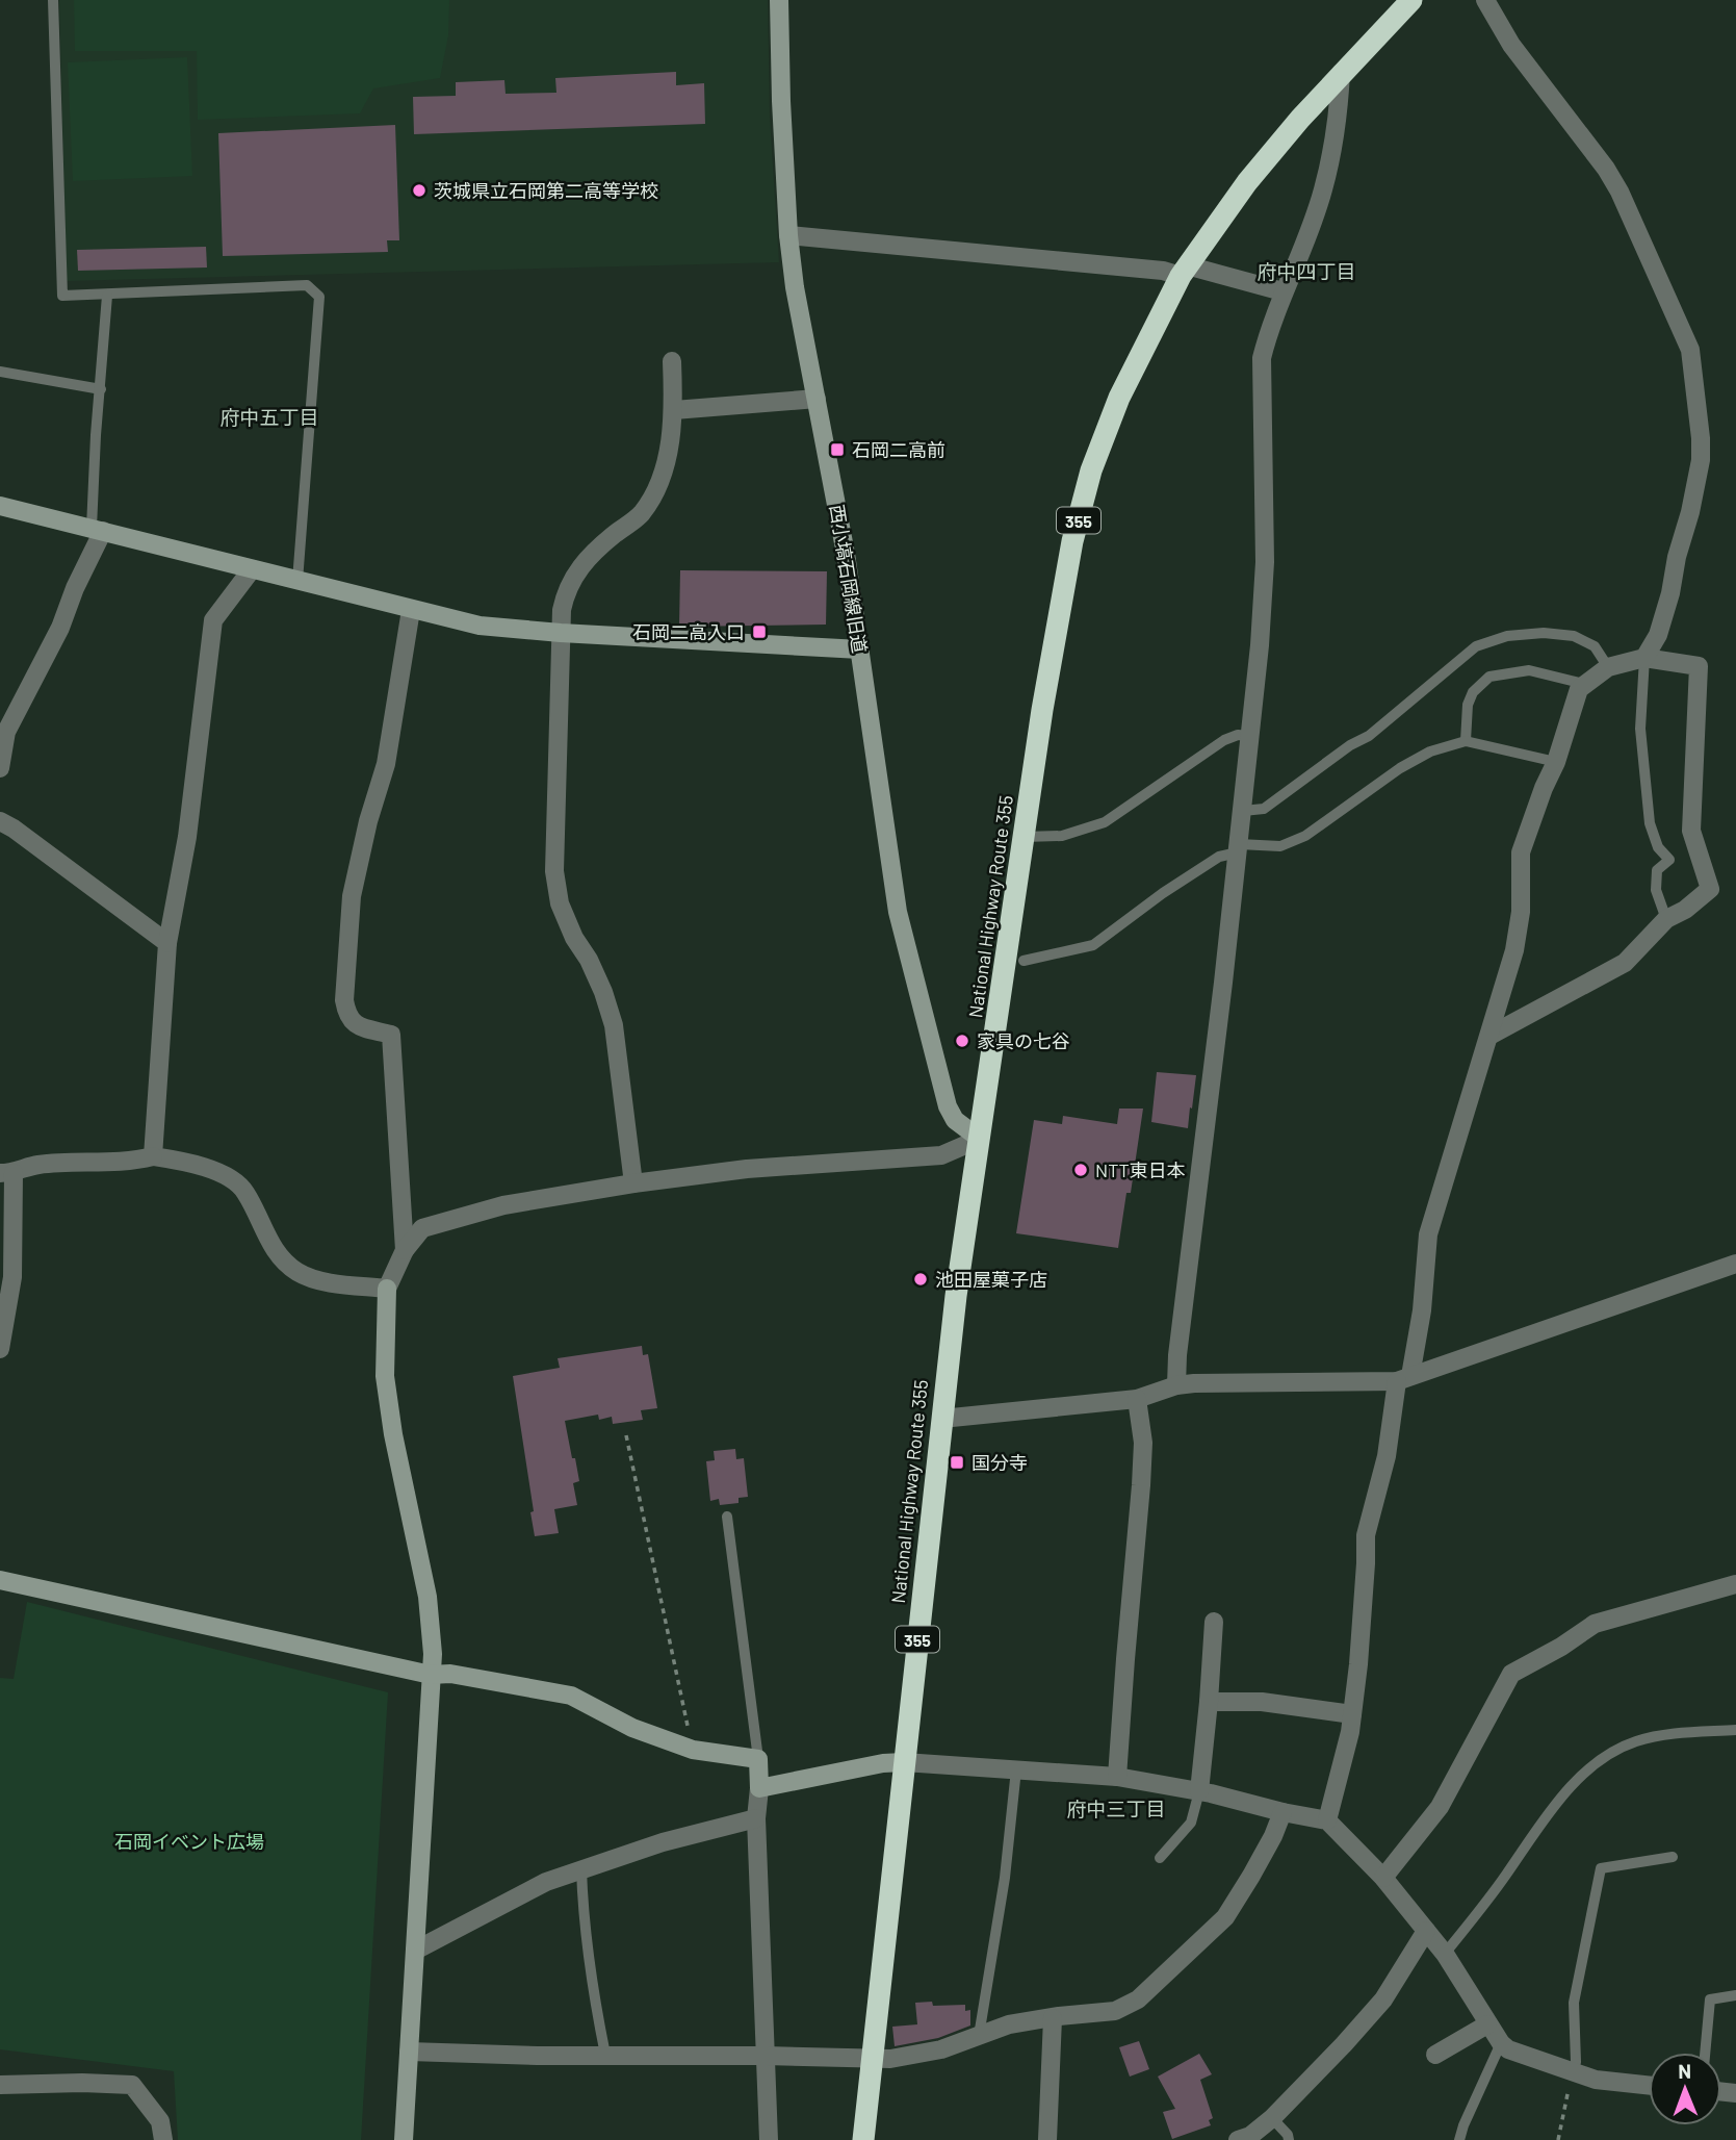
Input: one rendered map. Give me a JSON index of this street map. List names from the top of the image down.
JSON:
{
  "streets": {
    "highway": ["355", "National Highway Route 355"],
    "street": ["西小塙石岡線旧道"]
  },
  "crossings": [
    ["西小塙石岡線旧道", "National Highway Route 355"]
  ],
  "districts": ["府中四丁目", "府中五丁目", "府中三丁目"],
  "parks": ["石岡イベント広場"],
  "places": {
    "other": [
      "茨城県立石岡第二高等学校",
      "家具の七谷",
      "NTT東日本",
      "池田屋菓子店"
    ],
    "transit": ["石岡二高前", "石岡二高入口", "国分寺"]
  },
  "north": "top"
}
